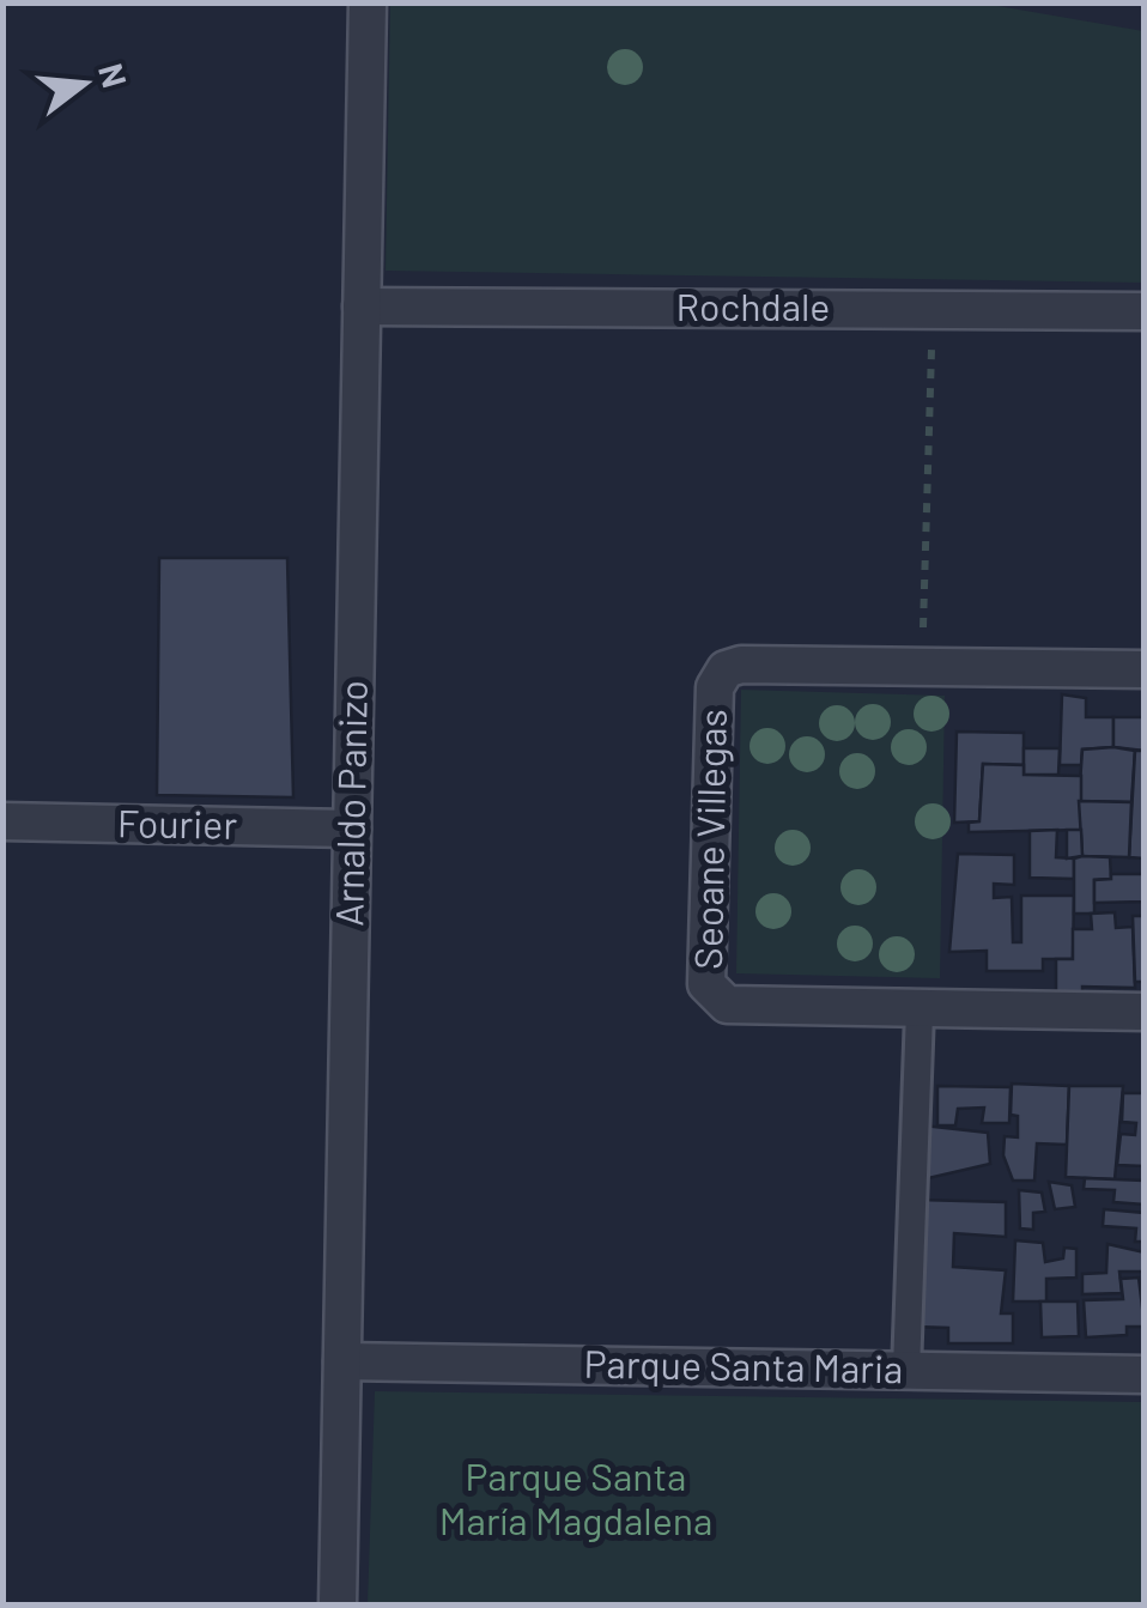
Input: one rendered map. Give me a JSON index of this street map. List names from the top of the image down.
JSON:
{
  "streets": {
    "street": [
      "Rochdale",
      "Arnaldo Panizo",
      "Fourier",
      "Seoane Villegas",
      "Parque Santa Maria"
    ]
  },
  "crossings": [
    ["Rochdale", "Arnaldo Panizo"],
    ["Arnaldo Panizo", "Fourier"],
    ["Arnaldo Panizo", "Parque Santa Maria"]
  ],
  "parks": ["Parque Santa María Magdalena"],
  "north": "right"
}
